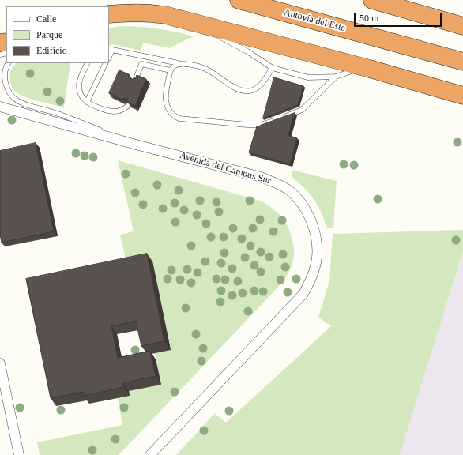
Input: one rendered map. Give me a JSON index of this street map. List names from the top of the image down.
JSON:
{
  "streets": {
    "highway": ["Autovía del Este"],
    "street": ["Avenida del Campus Sur"]
  },
  "legend": ["Calle", "Parque", "Edificio"],
  "scale_bar": "50 m"
}
